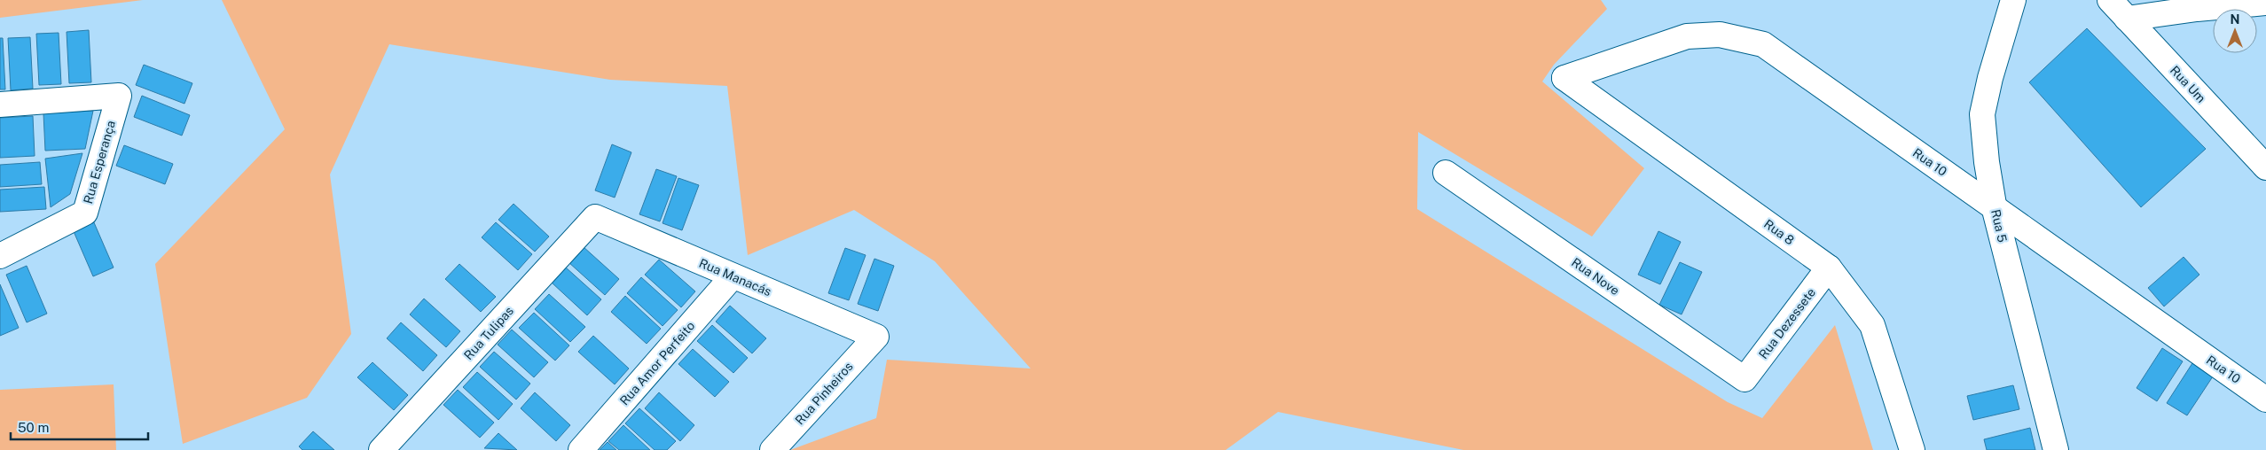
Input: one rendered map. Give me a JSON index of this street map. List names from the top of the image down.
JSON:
{
  "streets": {
    "street": [
      "Rua Um",
      "Rua Esperança",
      "Rua 10",
      "Rua 5",
      "Rua 8",
      "Rua Nove",
      "Rua Manacás",
      "Rua Dezessete",
      "Rua Tulipas",
      "Rua Amor Perfeito",
      "Rua Pinheiros"
    ]
  },
  "crossings": [
    ["Rua 10", "Rua 5"],
    ["Rua 10", "Rua 8"],
    ["Rua 8", "Rua Dezessete"],
    ["Rua Nove", "Rua Dezessete"],
    ["Rua Manacás", "Rua Tulipas"],
    ["Rua Manacás", "Rua Amor Perfeito"],
    ["Rua Manacás", "Rua Pinheiros"]
  ],
  "scale_bar": "50 m",
  "north": "top"
}
